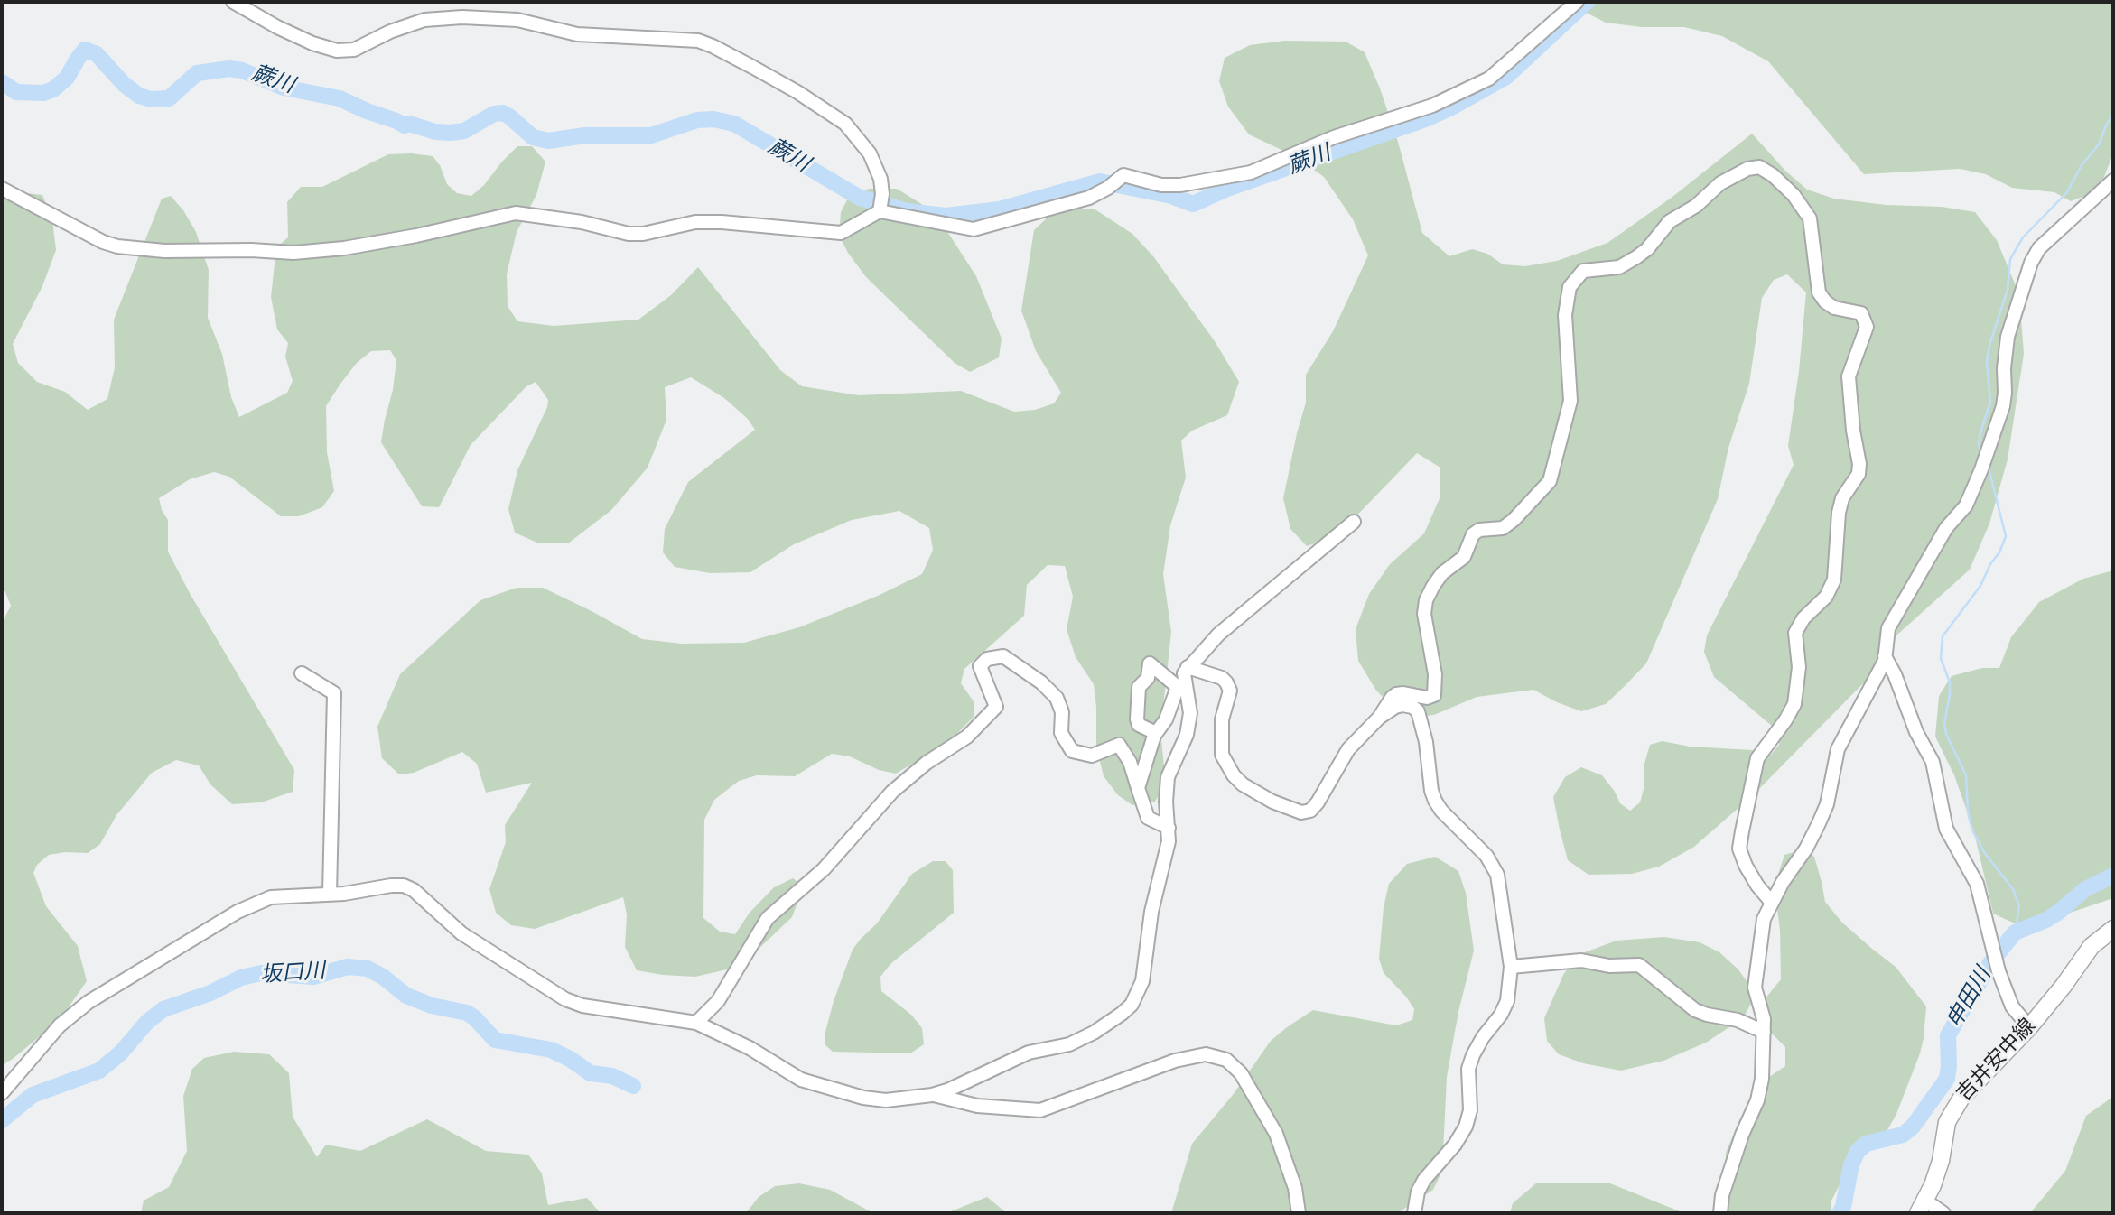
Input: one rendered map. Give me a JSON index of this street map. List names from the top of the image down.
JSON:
{
  "streets": {
    "main road": ["吉井安中線"]
  },
  "water": ["蕨川", "坂口川", "申田川"]
}
